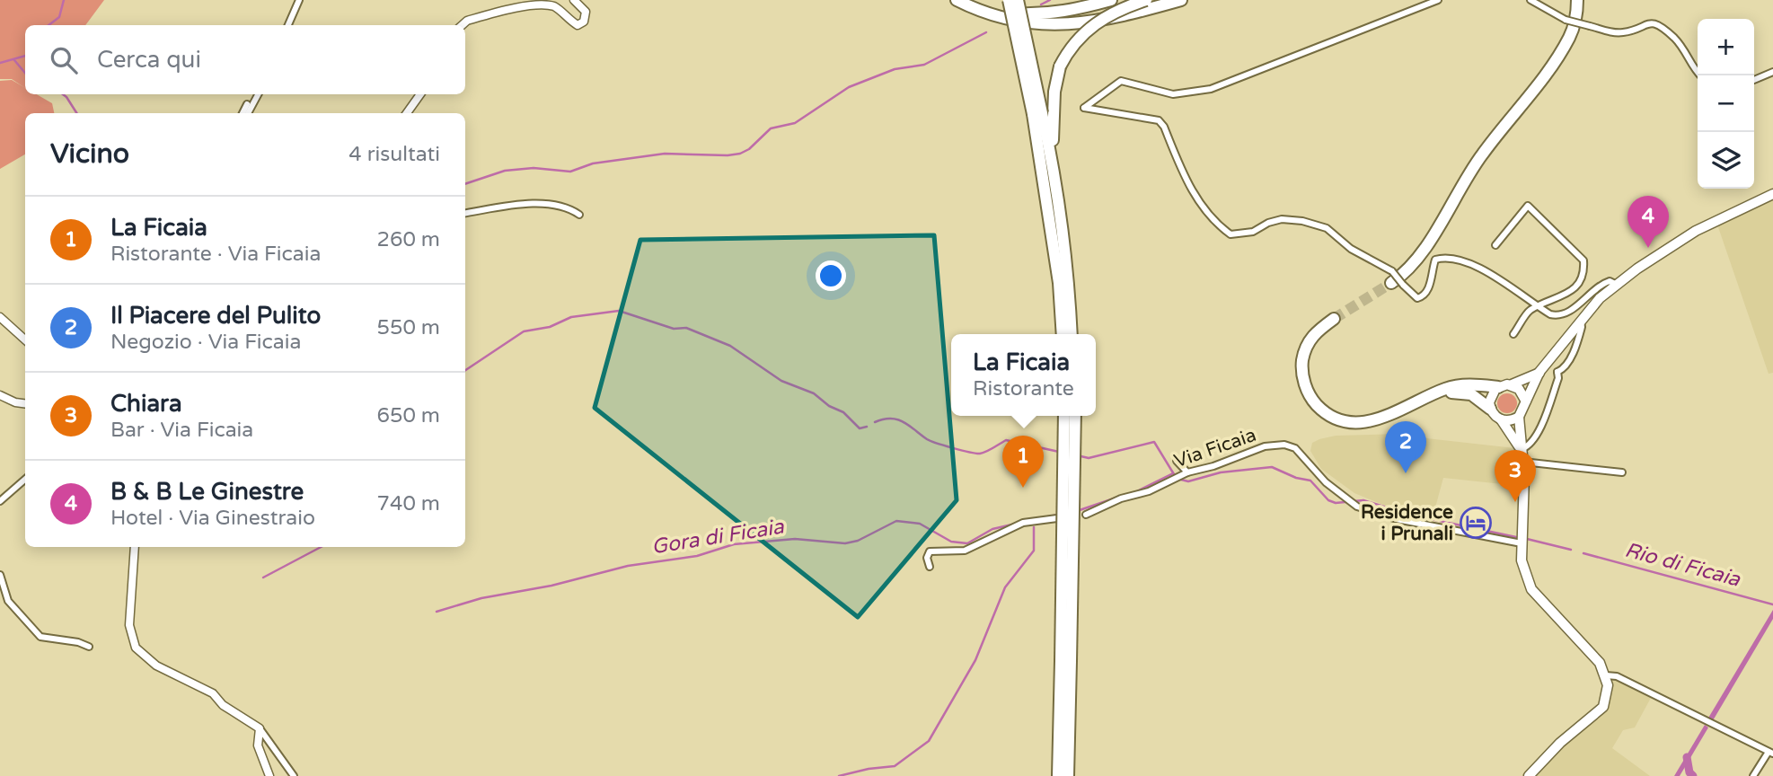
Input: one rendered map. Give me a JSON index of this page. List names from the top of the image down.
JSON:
{
  "streets": {
    "street": ["Via Ficaia"]
  },
  "water": ["Gora di Ficaia", "Rio di Ficaia"],
  "places": {
    "hotel": ["Residence i Prunali"]
  },
  "page": {
    "map_buttons": ["+", "−"],
    "search": "Cerca qui",
    "heading": ["Vicino", "4 risultati"],
    "list": [
      {
        "mark": "1",
        "name": "La Ficaia",
        "note": "Ristorante · Via Ficaia",
        "value": "260 m"
      },
      {
        "mark": "2",
        "name": "Il Piacere del Pulito",
        "note": "Negozio · Via Ficaia",
        "value": "550 m"
      },
      {
        "mark": "3",
        "name": "Chiara",
        "note": "Bar · Via Ficaia",
        "value": "650 m"
      },
      {
        "mark": "4",
        "name": "B & B Le Ginestre",
        "note": "Hotel · Via Ginestraio",
        "value": "740 m"
      }
    ],
    "pins": [
      "4",
      "2",
      "1",
      "3"
    ],
    "popup": ["La Ficaia", "Ristorante"]
  }
}
